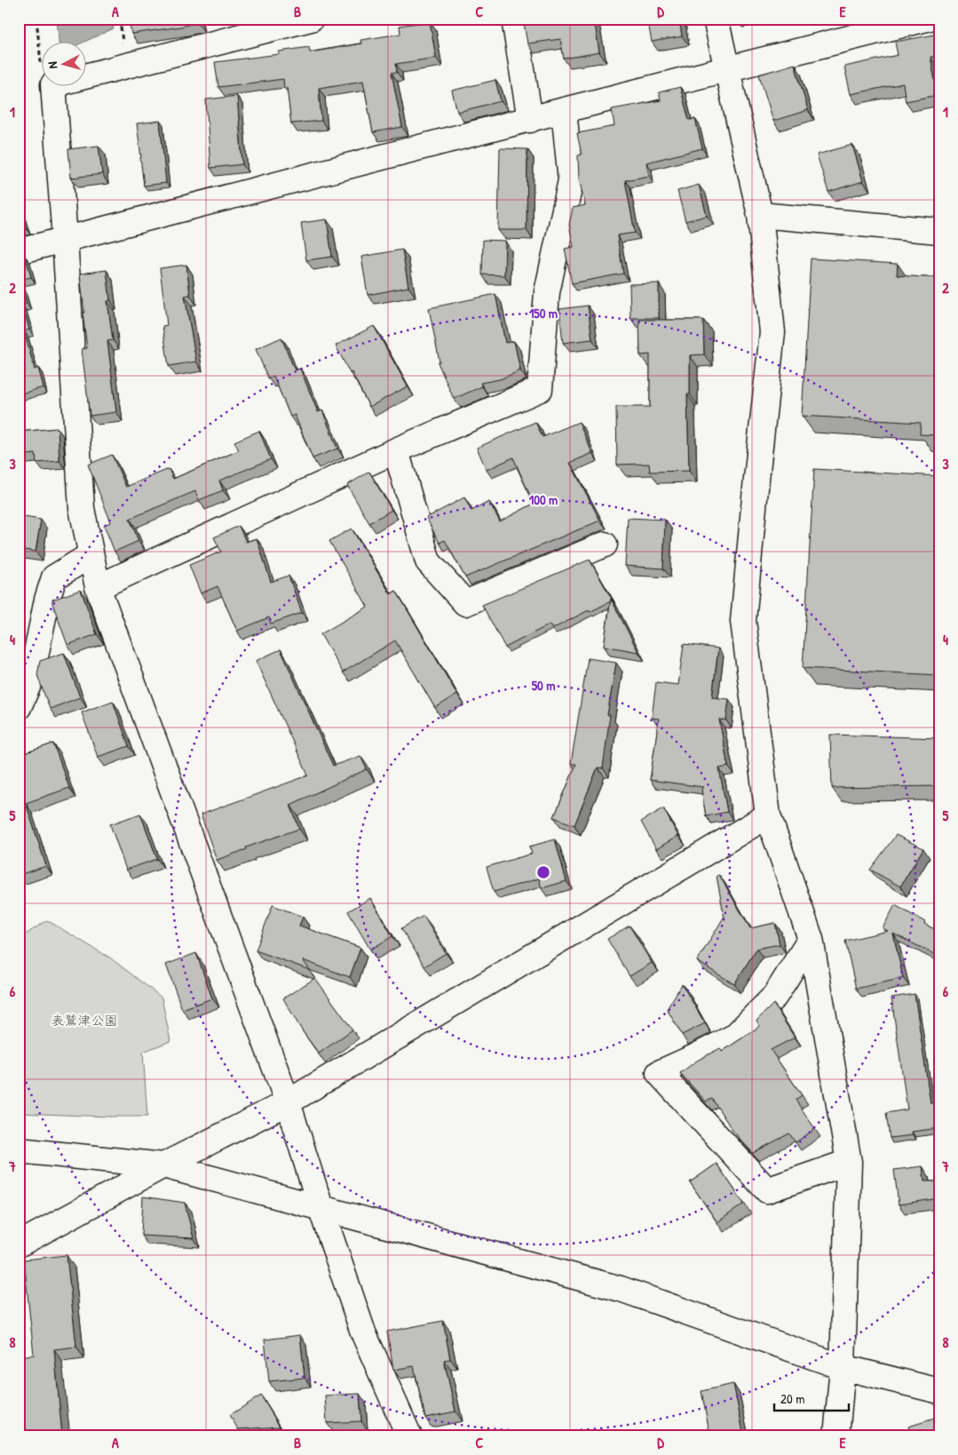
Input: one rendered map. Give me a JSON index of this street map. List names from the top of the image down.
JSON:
{
  "parks": ["表鷲津公園"],
  "scale_bar": "20 m",
  "north": "left",
  "grid": {
    "columns": [
      "A",
      "B",
      "C",
      "D",
      "E"
    ],
    "rows": [
      "1",
      "2",
      "3",
      "4",
      "5",
      "6",
      "7",
      "8"
    ]
  },
  "rings": ["150 m", "100 m", "50 m"]
}
